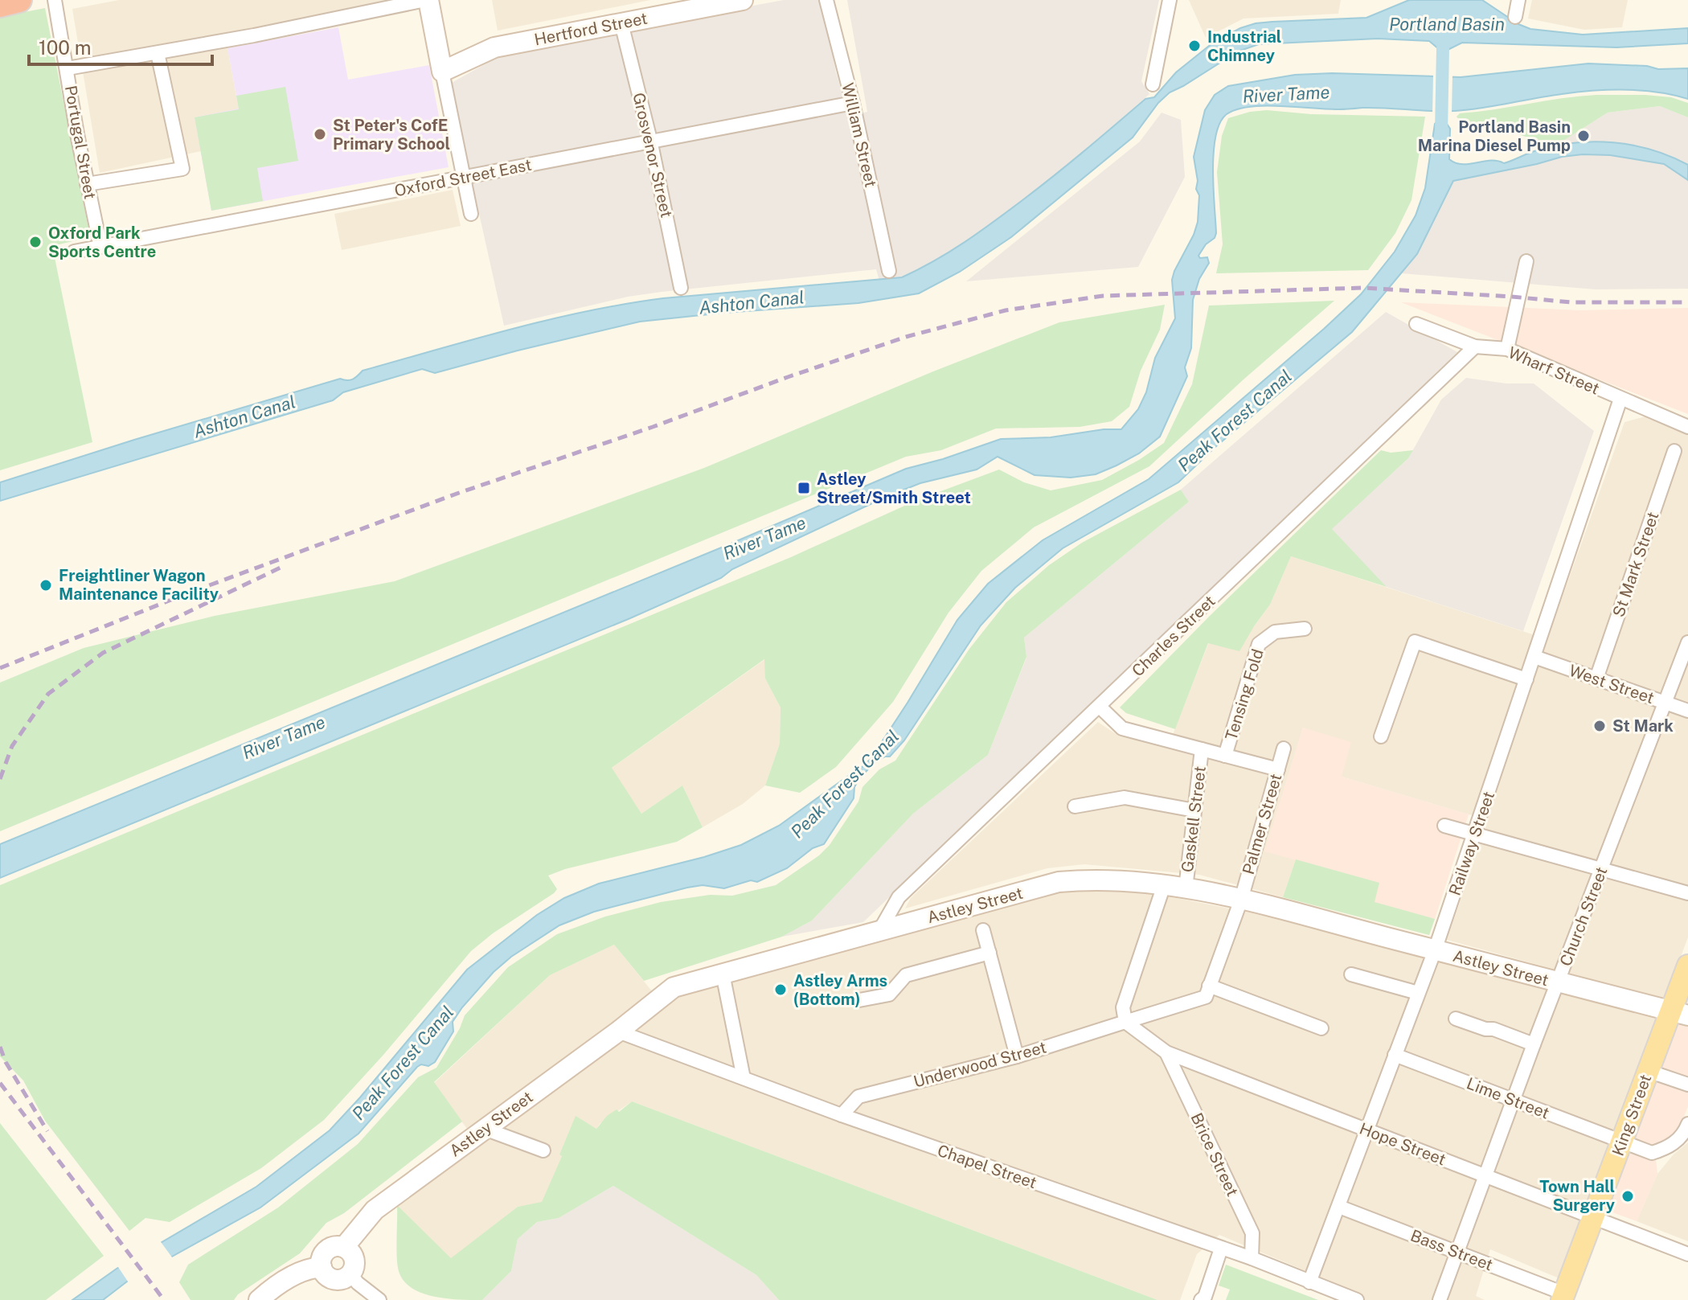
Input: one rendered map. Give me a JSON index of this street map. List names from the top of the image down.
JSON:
{
  "streets": {
    "main road": ["Hertford Street", "Astley Street", "King Street"],
    "street": [
      "William Street",
      "Portugal Street",
      "Grosvenor Street",
      "Oxford Street East",
      "Wharf Street",
      "St Mark Street",
      "Charles Street",
      "West Street",
      "Tensing Fold",
      "Gaskell Street",
      "Palmer Street",
      "Railway Street",
      "Church Street",
      "Underwood Street",
      "Lime Street",
      "Hope Street",
      "Brice Street",
      "Chapel Street",
      "Bass Street"
    ]
  },
  "crossings": [
    ["Hertford Street", "Grosvenor Street"],
    ["William Street", "Oxford Street East"],
    ["Portugal Street", "Oxford Street East"],
    ["Grosvenor Street", "Oxford Street East"],
    ["Wharf Street", "Charles Street"],
    ["Wharf Street", "Railway Street"],
    ["St Mark Street", "West Street"],
    ["Charles Street", "Astley Street"],
    ["West Street", "Railway Street"],
    ["West Street", "Church Street"],
    ["Gaskell Street", "Astley Street"],
    ["Palmer Street", "Astley Street"],
    ["Palmer Street", "Underwood Street"],
    ["Railway Street", "Astley Street"],
    ["Railway Street", "Lime Street"],
    ["Railway Street", "Hope Street"],
    ["Railway Street", "Chapel Street"],
    ["Railway Street", "Bass Street"],
    ["Astley Street", "Church Street"],
    ["Astley Street", "King Street"],
    ["Astley Street", "Chapel Street"],
    ["Church Street", "Lime Street"],
    ["Church Street", "Hope Street"],
    ["Church Street", "Bass Street"],
    ["Underwood Street", "Hope Street"],
    ["Underwood Street", "Chapel Street"],
    ["Lime Street", "King Street"],
    ["King Street", "Hope Street"],
    ["King Street", "Bass Street"],
    ["Hope Street", "Brice Street"],
    ["Brice Street", "Chapel Street"]
  ],
  "water": [
    "Portland Basin",
    "River Tame",
    "Ashton Canal",
    "Peak Forest Canal"
  ],
  "places": {
    "other": [
      "Industrial Chimney",
      "St Peter's CofE Primary School",
      "Portland Basin Marina Diesel Pump",
      "Oxford Park Sports Centre",
      "Freightliner Wagon Maintenance Facility",
      "St Mark",
      "Astley Arms (Bottom)",
      "Town Hall Surgery"
    ],
    "transit": ["Astley Street/Smith Street"]
  },
  "scale_bar": "100 m"
}
